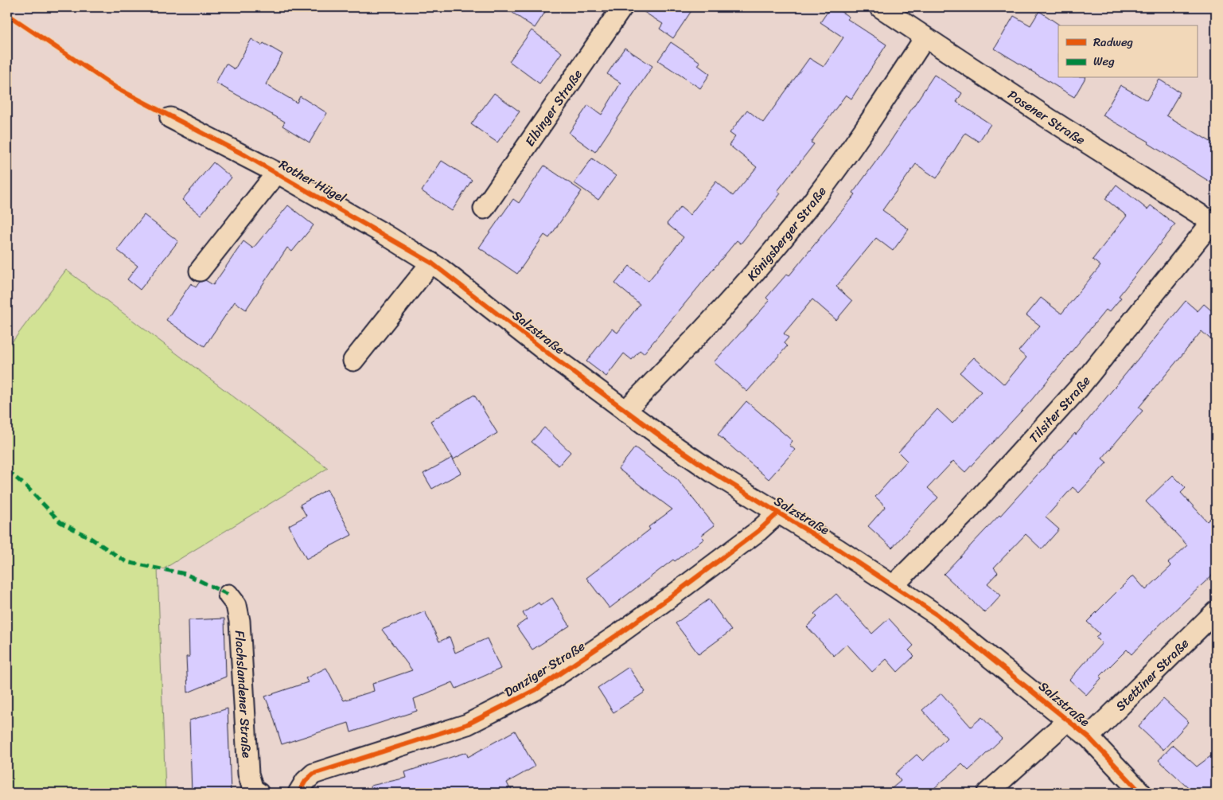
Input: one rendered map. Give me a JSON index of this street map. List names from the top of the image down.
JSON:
{
  "streets": {
    "street": [
      "Elbinger Straße",
      "Posener Straße",
      "Rother Hügel",
      "Königsberger Straße",
      "Salzstraße",
      "Tilsiter Straße",
      "Danziger Straße",
      "Stettiner Straße",
      "Flachslandener Straße"
    ]
  },
  "crossings": [
    ["Posener Straße", "Königsberger Straße"],
    ["Posener Straße", "Tilsiter Straße"],
    ["Rother Hügel", "Salzstraße"],
    ["Königsberger Straße", "Salzstraße"],
    ["Salzstraße", "Tilsiter Straße"],
    ["Salzstraße", "Danziger Straße"],
    ["Salzstraße", "Stettiner Straße"]
  ],
  "legend": ["Radweg", "Weg"]
}
